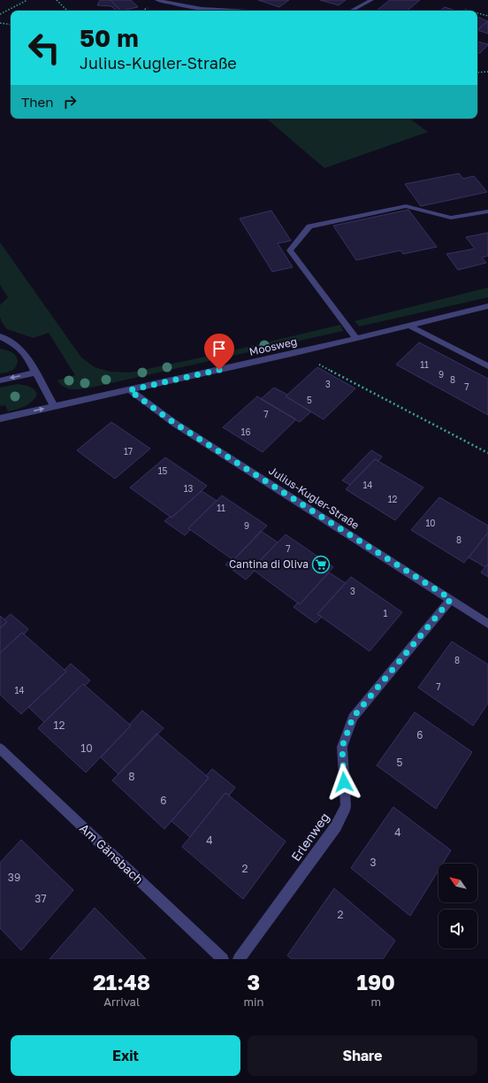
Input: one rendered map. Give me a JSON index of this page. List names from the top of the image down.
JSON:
{
  "streets": {
    "street": [
      "Moosweg",
      "Julius-Kugler-Straße",
      "Erlenweg",
      "Am Gänsbach"
    ]
  },
  "crossings": [
    ["Moosweg", "Julius-Kugler-Straße"],
    ["Julius-Kugler-Straße", "Erlenweg"]
  ],
  "places": {
    "supermarket": ["Cantina di Oliva"]
  },
  "house_numbers": [
    "11",
    "9",
    "8",
    "3",
    "7",
    "5",
    "7",
    "16",
    "17",
    "15",
    "14",
    "13",
    "12",
    "11",
    "10",
    "9",
    "8",
    "7",
    "3",
    "1",
    "8",
    "7",
    "14",
    "12",
    "6",
    "10",
    "5",
    "8",
    "6",
    "4",
    "4",
    "3",
    "2",
    "39",
    "37",
    "2"
  ],
  "north": "top left",
  "page": {
    "turn": ["50 m", "Julius-Kugler-Straße"],
    "then": "Then",
    "eta": [
      "21:48",
      "Arrival",
      "3",
      "min",
      "190",
      "m"
    ],
    "buttons": ["Exit", "Share"]
  }
}
